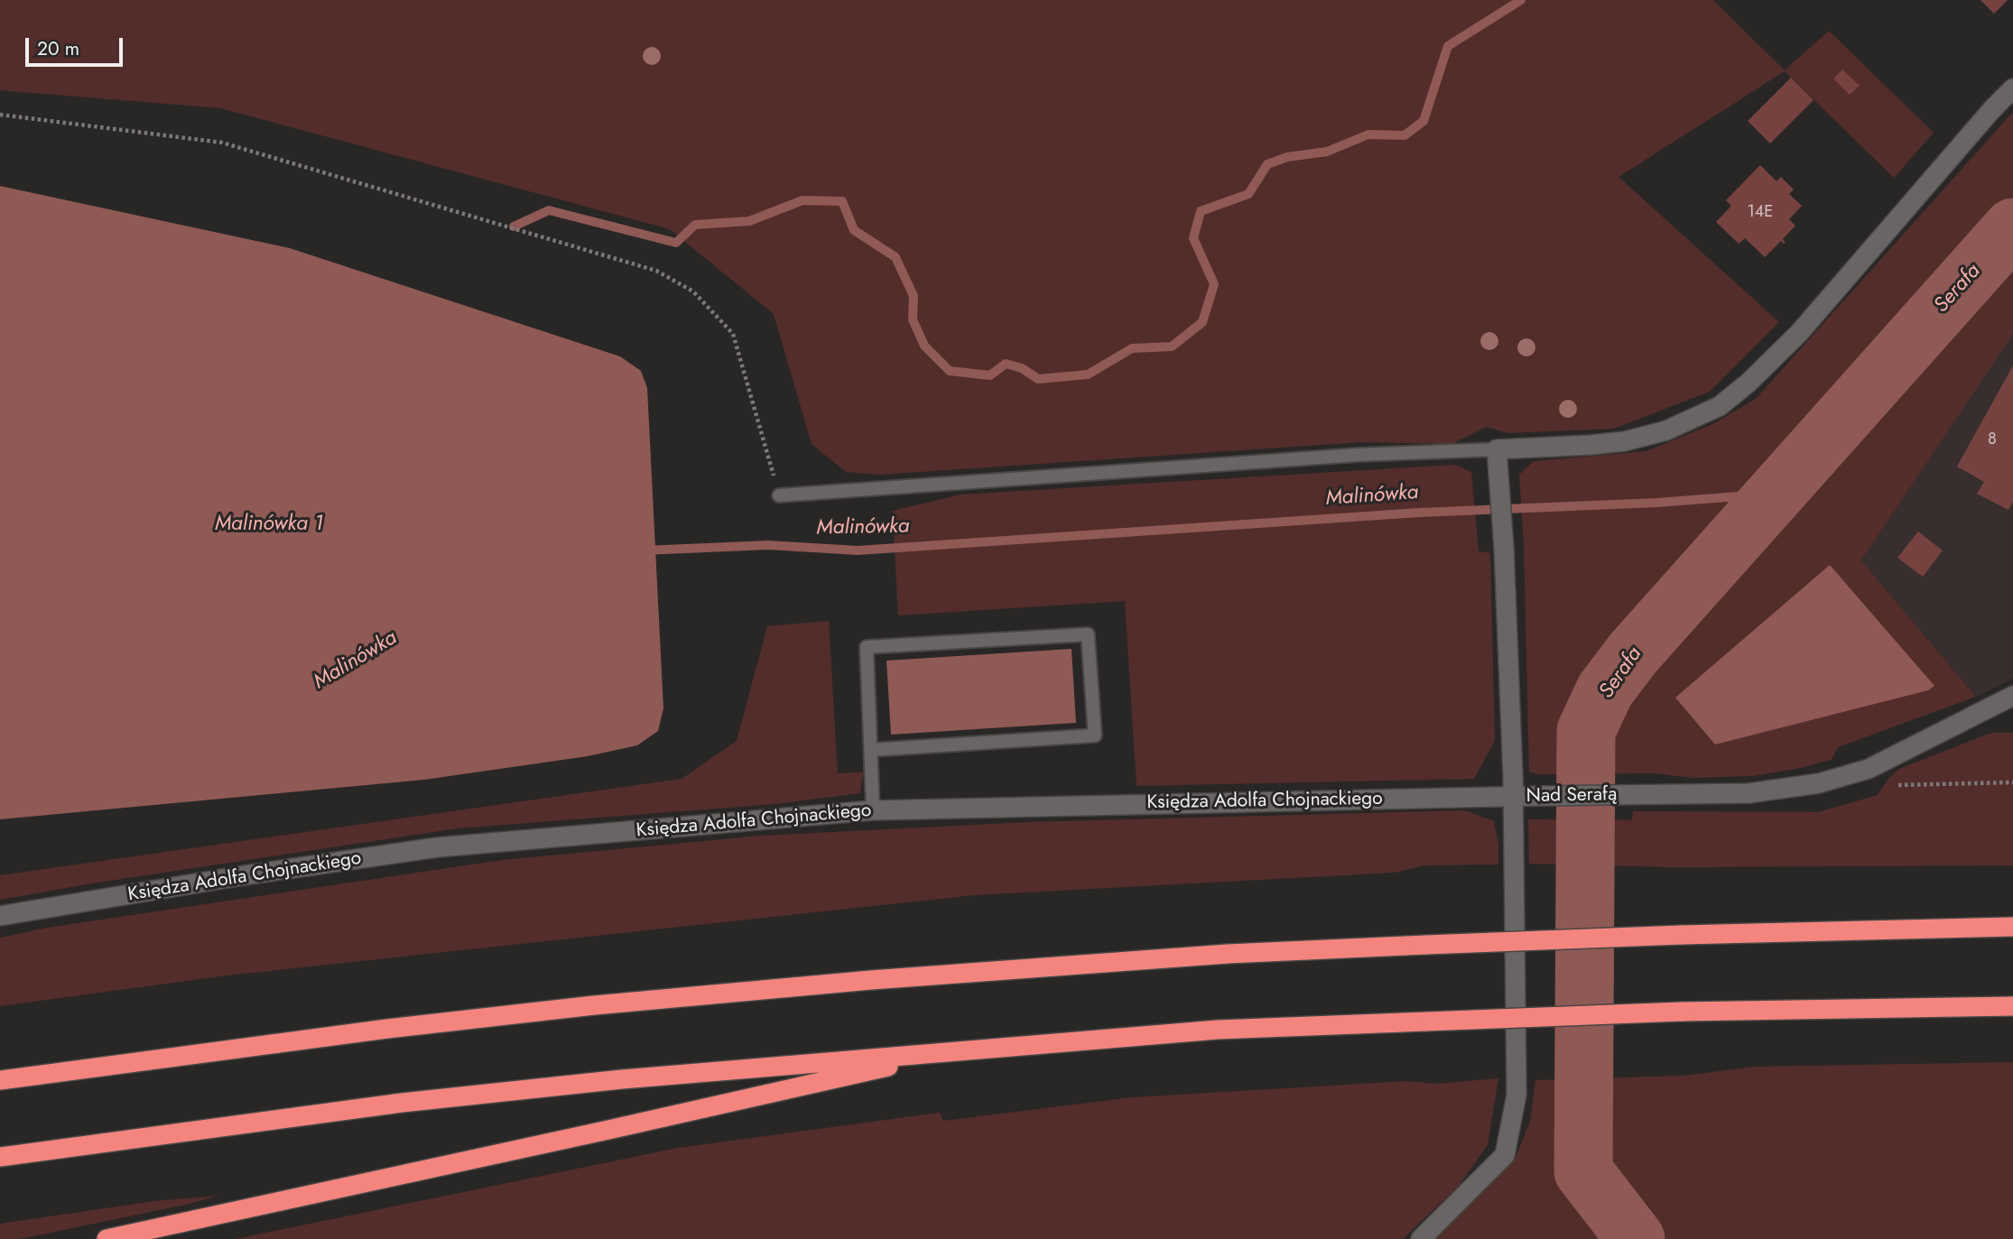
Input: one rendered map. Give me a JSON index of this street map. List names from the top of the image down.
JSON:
{
  "streets": {
    "street": ["Nad Serafą", "Księdza Adolfa Chojnackiego"]
  },
  "crossings": [
    ["Nad Serafą", "Księdza Adolfa Chojnackiego"]
  ],
  "water": ["Serafa", "Malinówka", "Malinówka 1"],
  "house_numbers": ["14E", "8"],
  "scale_bar": "20 m"
}
